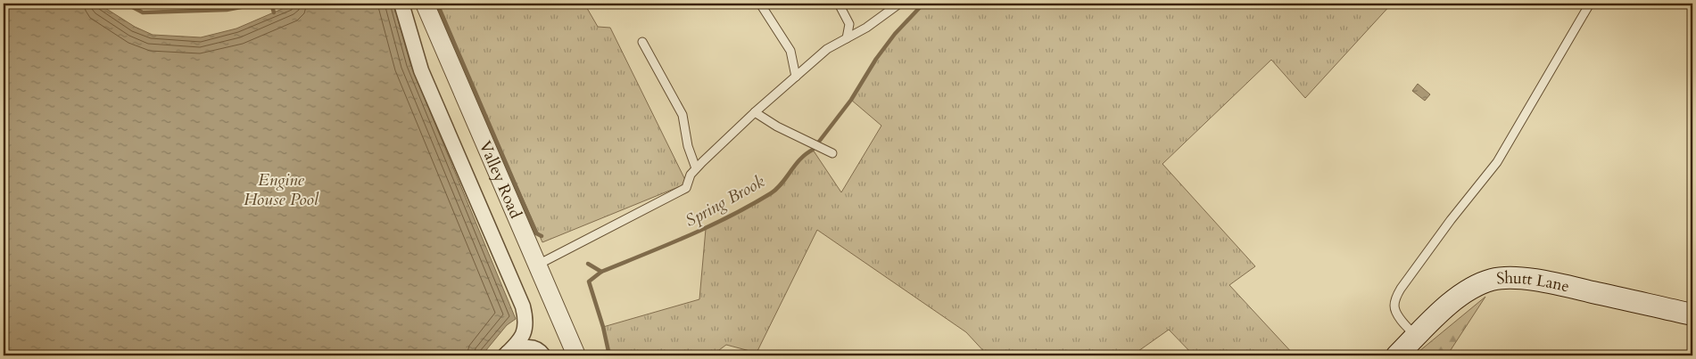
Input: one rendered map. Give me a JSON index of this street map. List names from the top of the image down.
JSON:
{
  "streets": {
    "main road": ["Shutt Lane"],
    "street": ["Valley Road"]
  },
  "water": ["Engine House Pool", "Spring Brook"]
}
